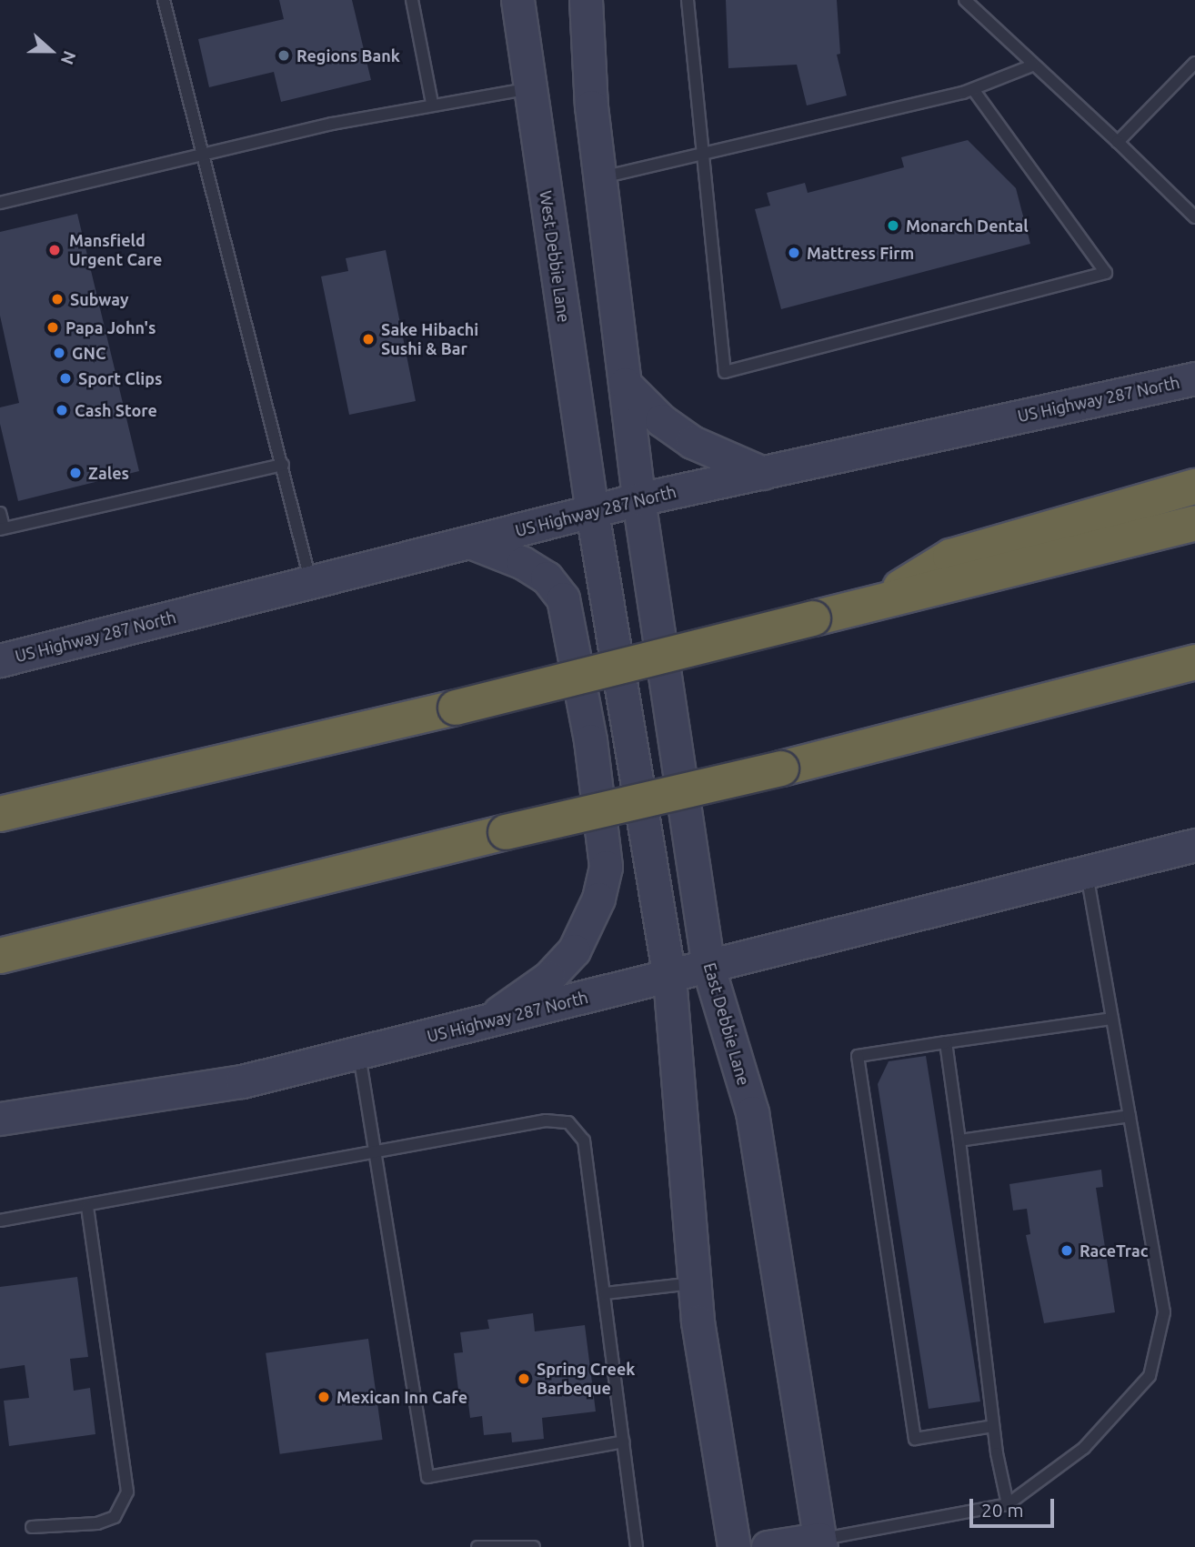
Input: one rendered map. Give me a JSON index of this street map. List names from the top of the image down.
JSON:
{
  "streets": {
    "main road": ["West Debbie Lane", "US Highway 287 North", "East Debbie Lane"]
  },
  "crossings": [
    ["West Debbie Lane", "US Highway 287 North"],
    ["US Highway 287 North", "East Debbie Lane"]
  ],
  "places": [
    "Regions Bank",
    "Monarch Dental",
    "Mansfield Urgent Care",
    "Mattress Firm",
    "Subway",
    "Papa John's",
    "Sake Hibachi Sushi & Bar",
    "GNC",
    "Sport Clips",
    "Cash Store",
    "Zales",
    "RaceTrac",
    "Spring Creek Barbeque",
    "Mexican Inn Cafe"
  ],
  "scale_bar": "20 m",
  "north": "right"
}
